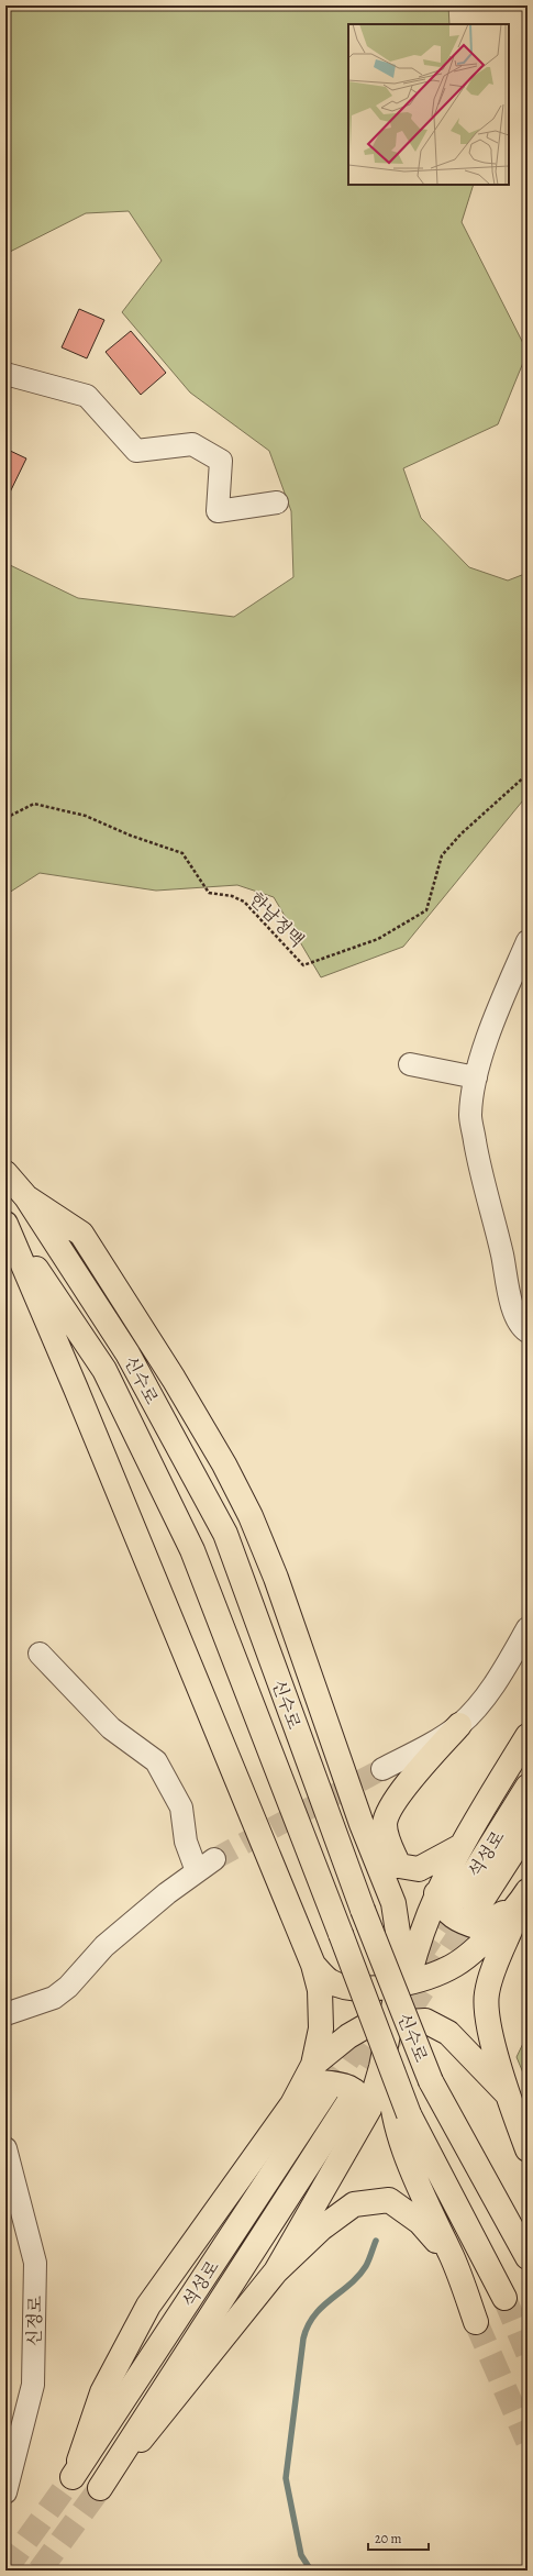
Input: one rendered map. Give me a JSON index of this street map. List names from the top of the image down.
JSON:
{
  "streets": {
    "main road": ["신수로", "석성로"],
    "street": ["신정로"],
    "path": ["한남정맥"]
  },
  "scale_bar": "20 m"
}
